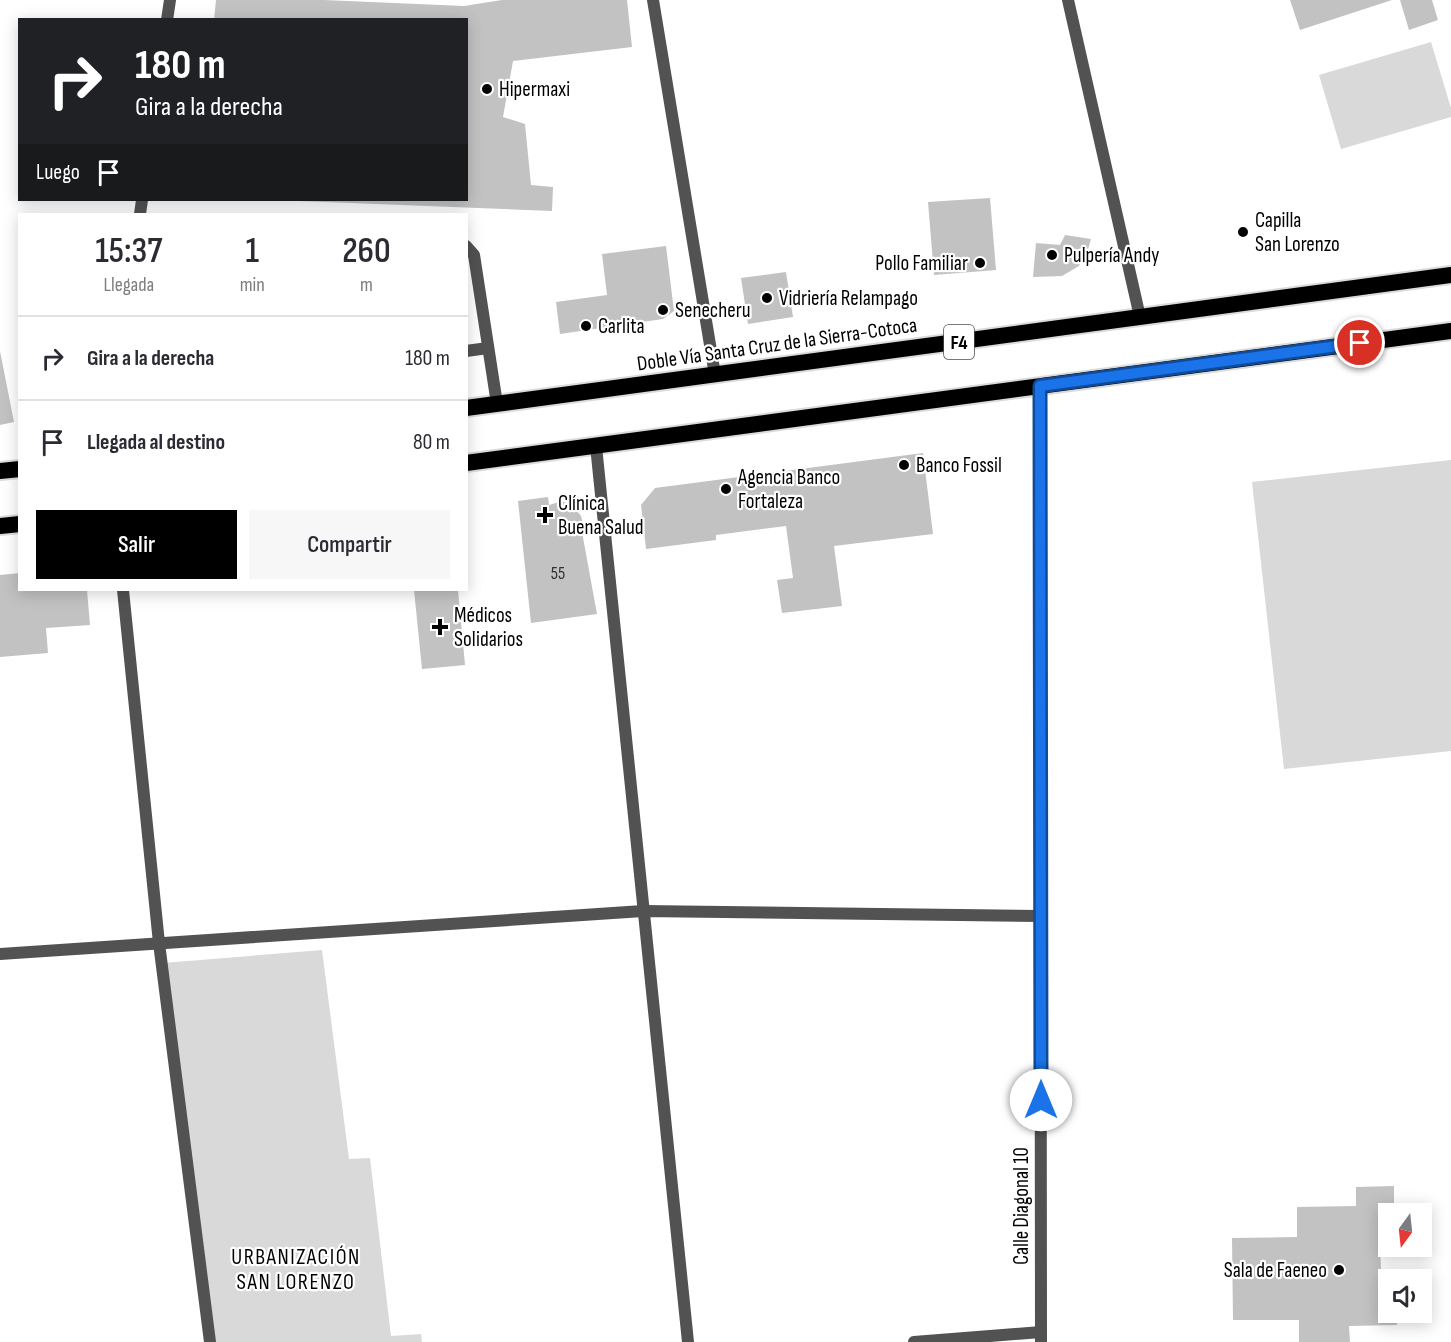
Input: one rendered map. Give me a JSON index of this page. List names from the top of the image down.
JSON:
{
  "streets": {
    "highway": ["F4", "Doble Vía Santa Cruz de la Sierra-Cotoca"],
    "street": ["Calle Diagonal 10"]
  },
  "districts": ["URBANIZACIÓN SAN LORENZO"],
  "places": {
    "other": [
      "Hipermaxi",
      "Capilla San Lorenzo",
      "Pulpería Andy",
      "Pollo Familiar",
      "Vidriería Relampago",
      "Senecheru",
      "Carlita",
      "Banco Fossil",
      "Agencia Banco Fortaleza",
      "Sala de Faeneo"
    ],
    "health": ["Clínica Buena Salud", "Médicos Solidarios"]
  },
  "house_numbers": ["55"],
  "north": "bottom",
  "page": {
    "turn": ["180 m", "Gira a la derecha"],
    "then": "Luego",
    "eta": [
      "15:37",
      "Llegada",
      "1",
      "min",
      "260",
      "m"
    ],
    "list": [
      {
        "name": "Gira a la derecha",
        "value": "180 m"
      },
      {
        "name": "Llegada al destino",
        "value": "80 m"
      }
    ],
    "buttons": ["Salir", "Compartir"]
  }
}
